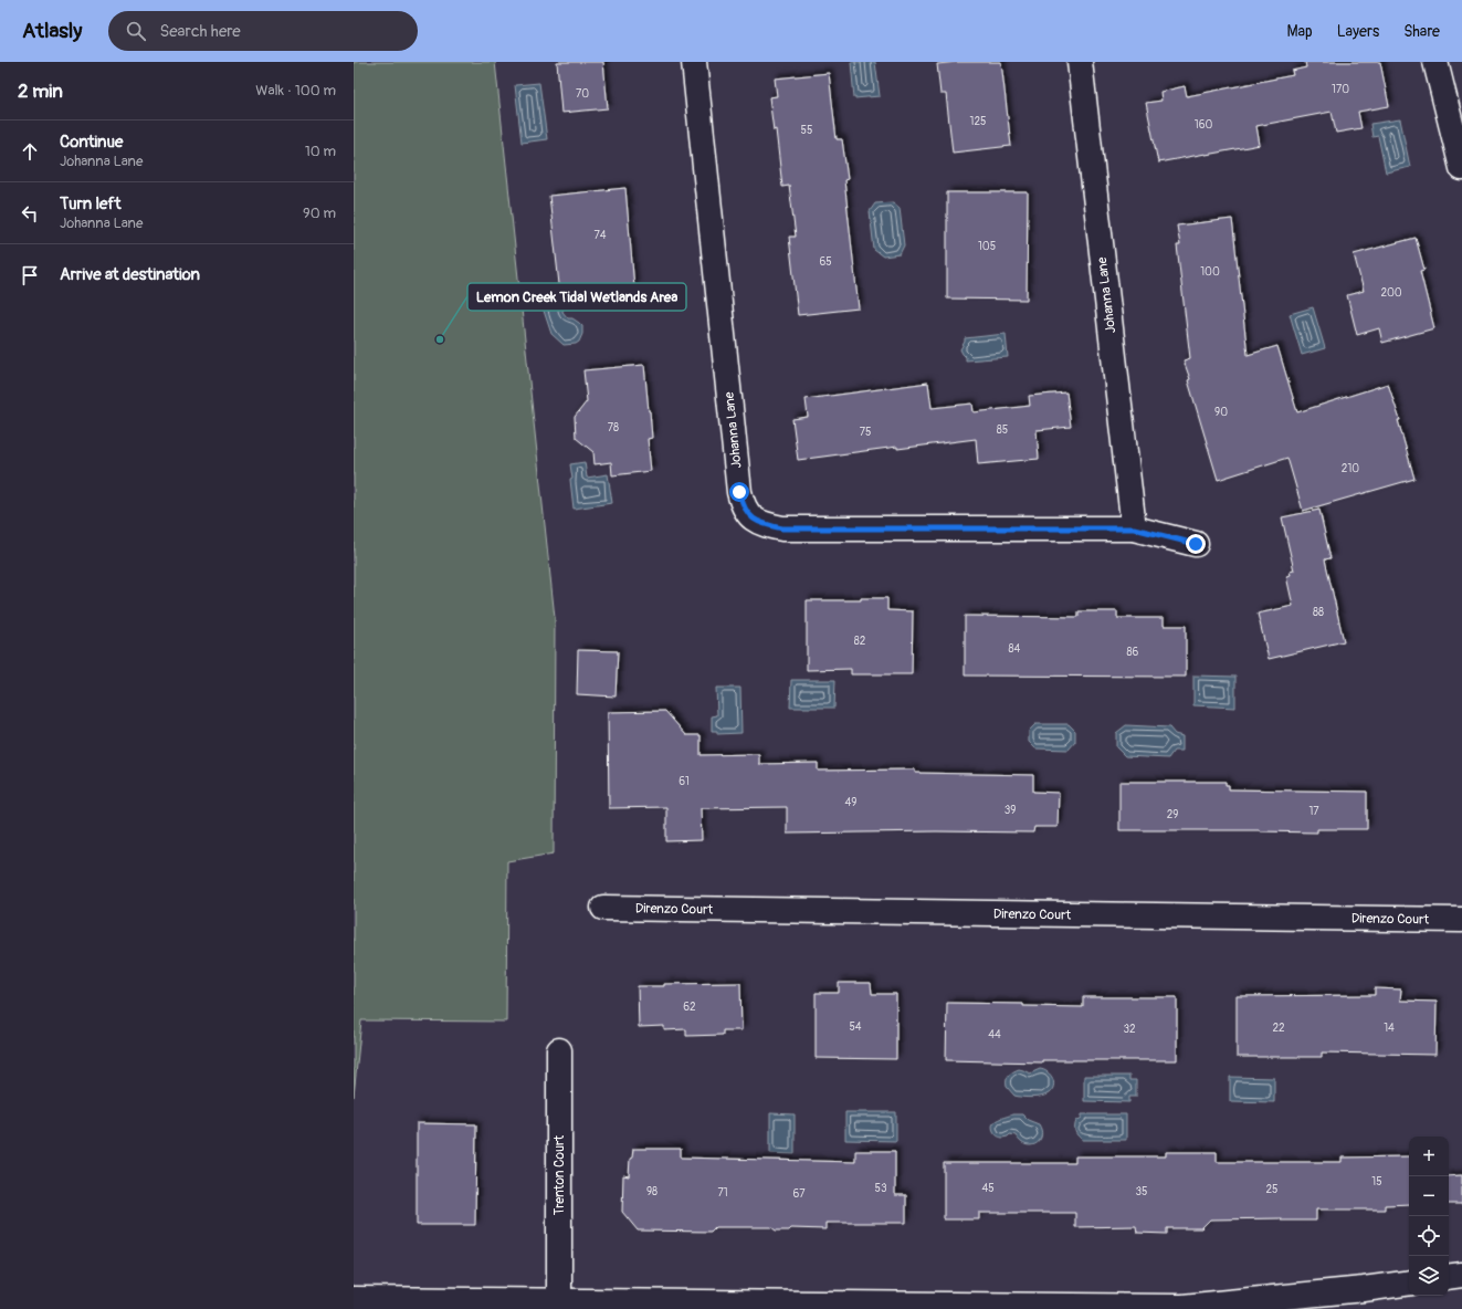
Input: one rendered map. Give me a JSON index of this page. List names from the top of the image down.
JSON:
{
  "streets": {
    "street": ["Johanna Lane", "Direnzo Court", "Trenton Court"]
  },
  "places": ["Lemon Creek Tidal Wetlands Area"],
  "house_numbers": [
    "170",
    "70",
    "125",
    "160",
    "55",
    "74",
    "105",
    "65",
    "100",
    "200",
    "90",
    "78",
    "85",
    "75",
    "210",
    "88",
    "82",
    "84",
    "86",
    "61",
    "49",
    "39",
    "17",
    "29",
    "62",
    "54",
    "22",
    "14",
    "32",
    "44",
    "15",
    "53",
    "45",
    "25",
    "98",
    "35",
    "71",
    "67"
  ],
  "page": {
    "header": "Atlasly",
    "search": "Search here",
    "nav": ["Map", "Layers", "Share"],
    "heading": ["2 min", "Walk · 100 m"],
    "list": [
      ["Continue", "Johanna Lane", "10 m"],
      ["Turn left", "Johanna Lane", "90 m"],
      "Arrive at destination"
    ],
    "map_buttons": ["+", "−"]
  }
}
